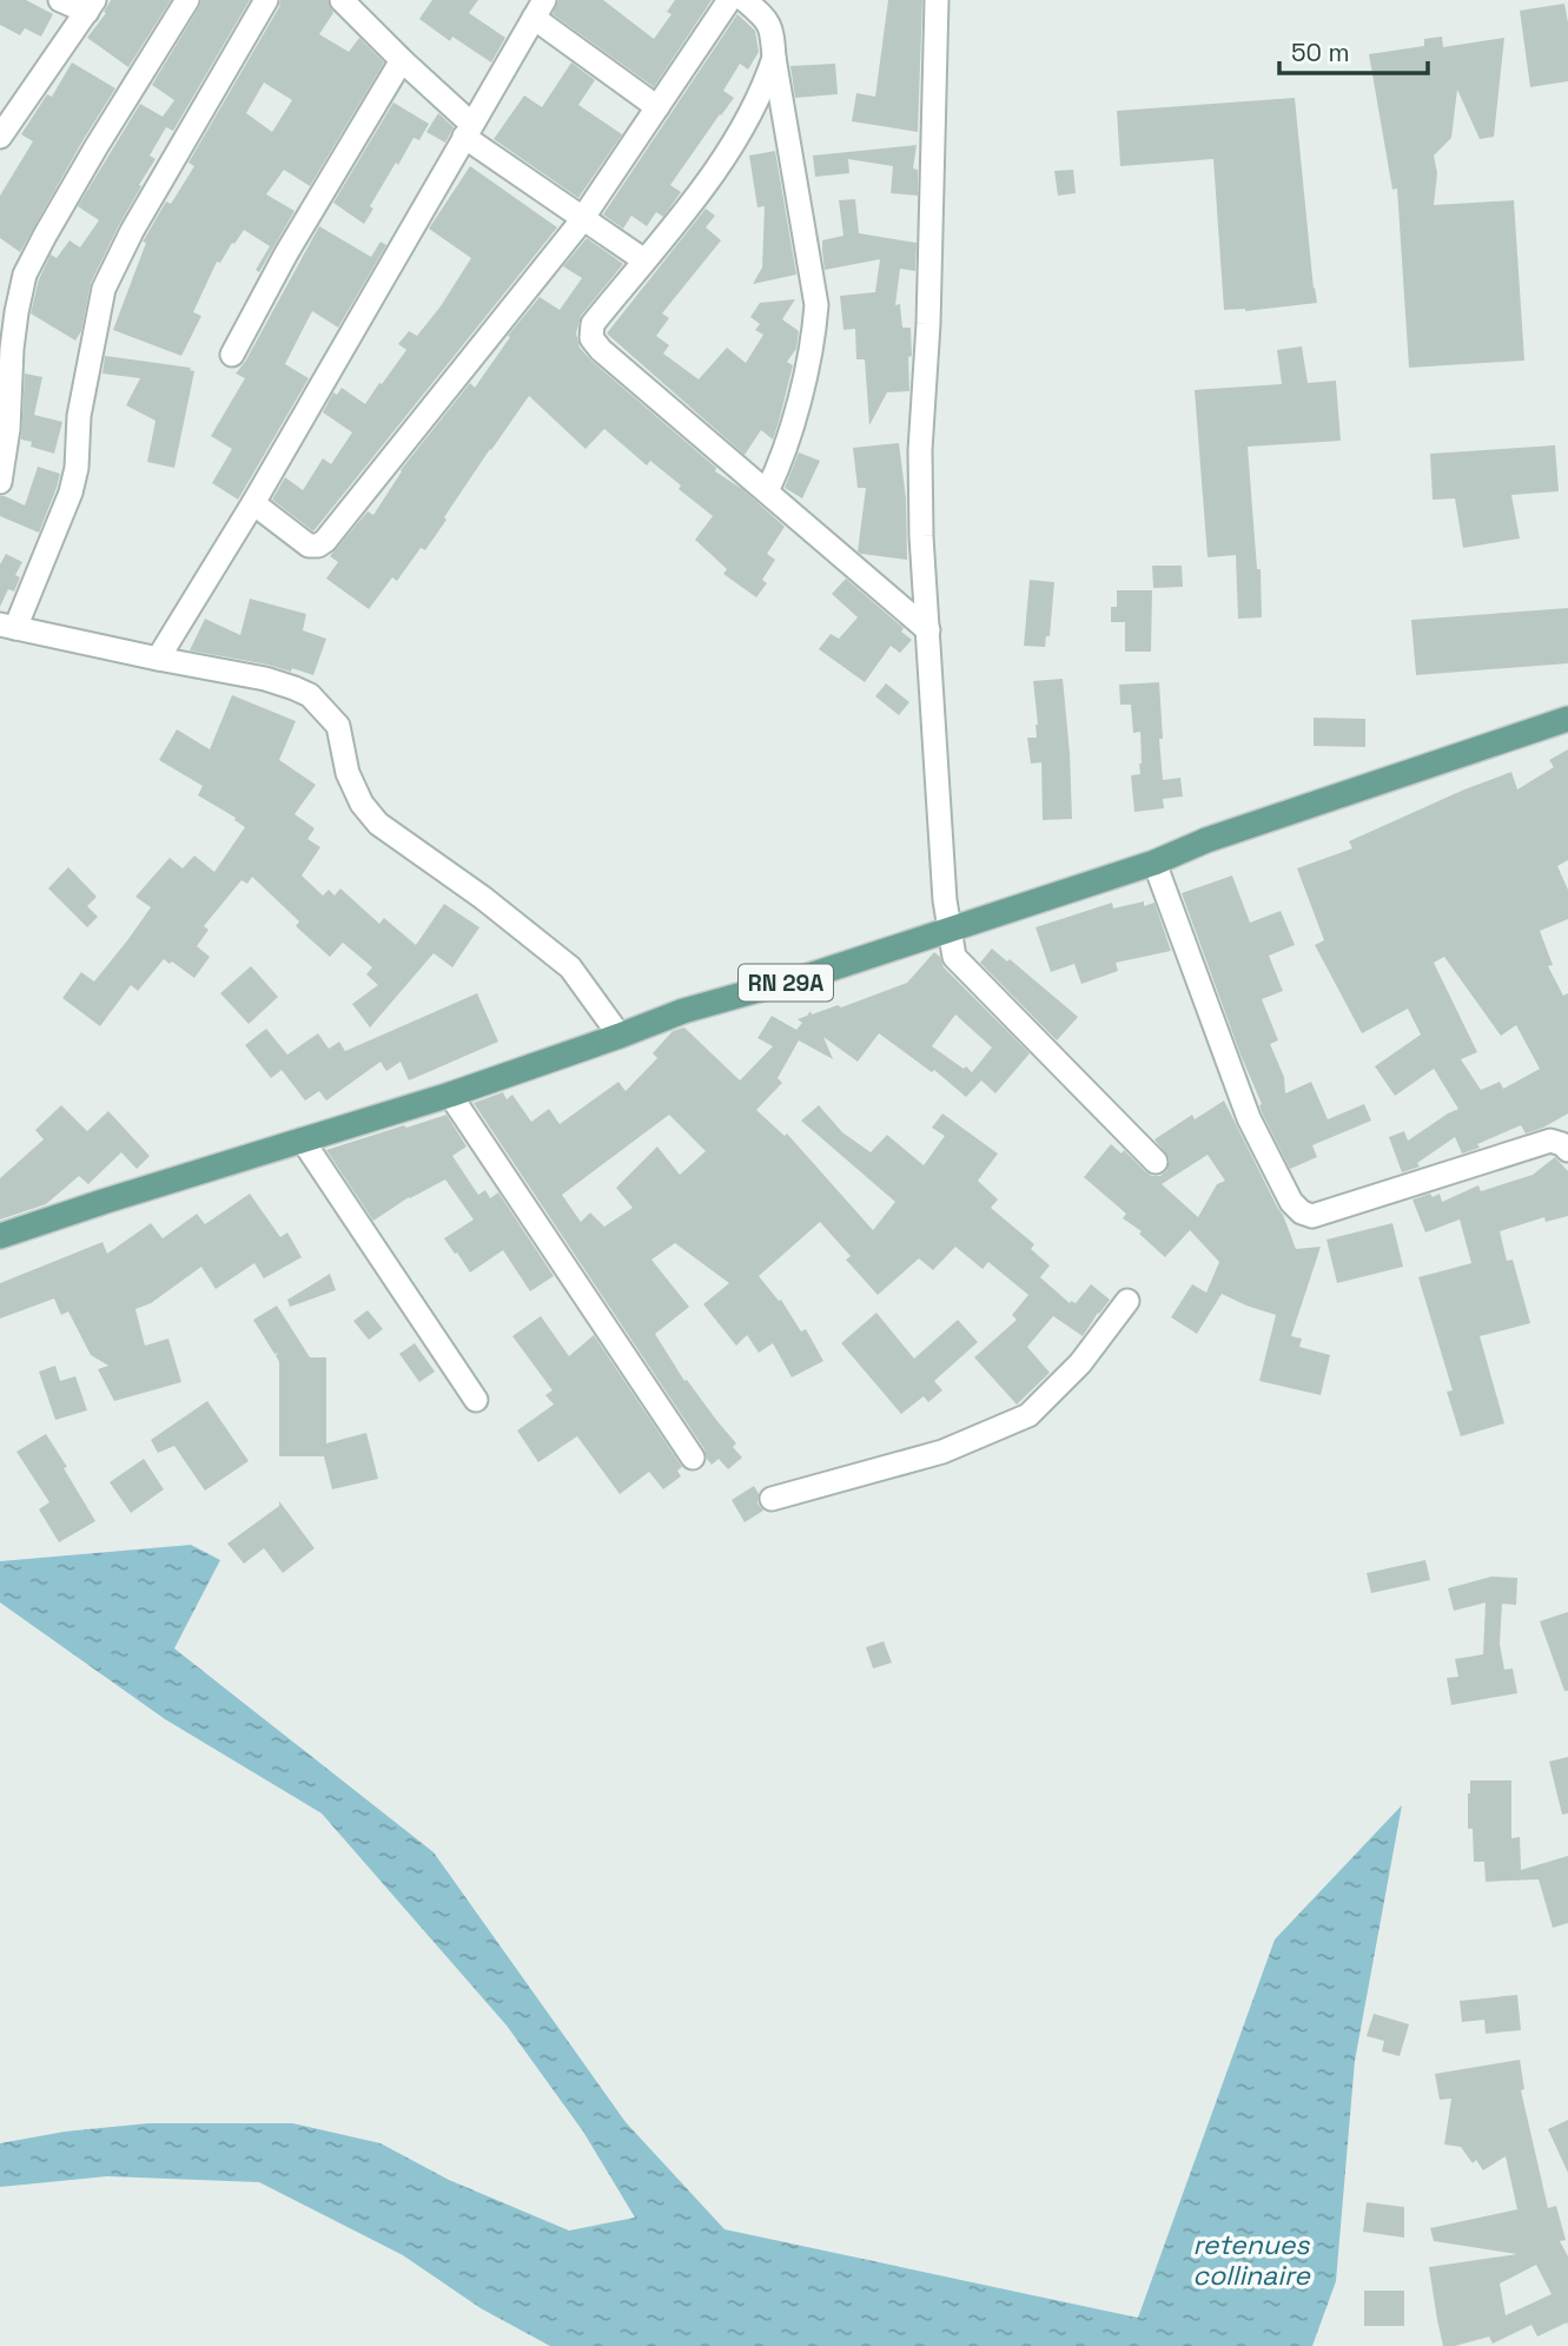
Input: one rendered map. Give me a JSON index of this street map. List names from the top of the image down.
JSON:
{
  "streets": {
    "main road": ["RN 29A"]
  },
  "water": ["retenues collinaire"],
  "scale_bar": "50 m"
}
